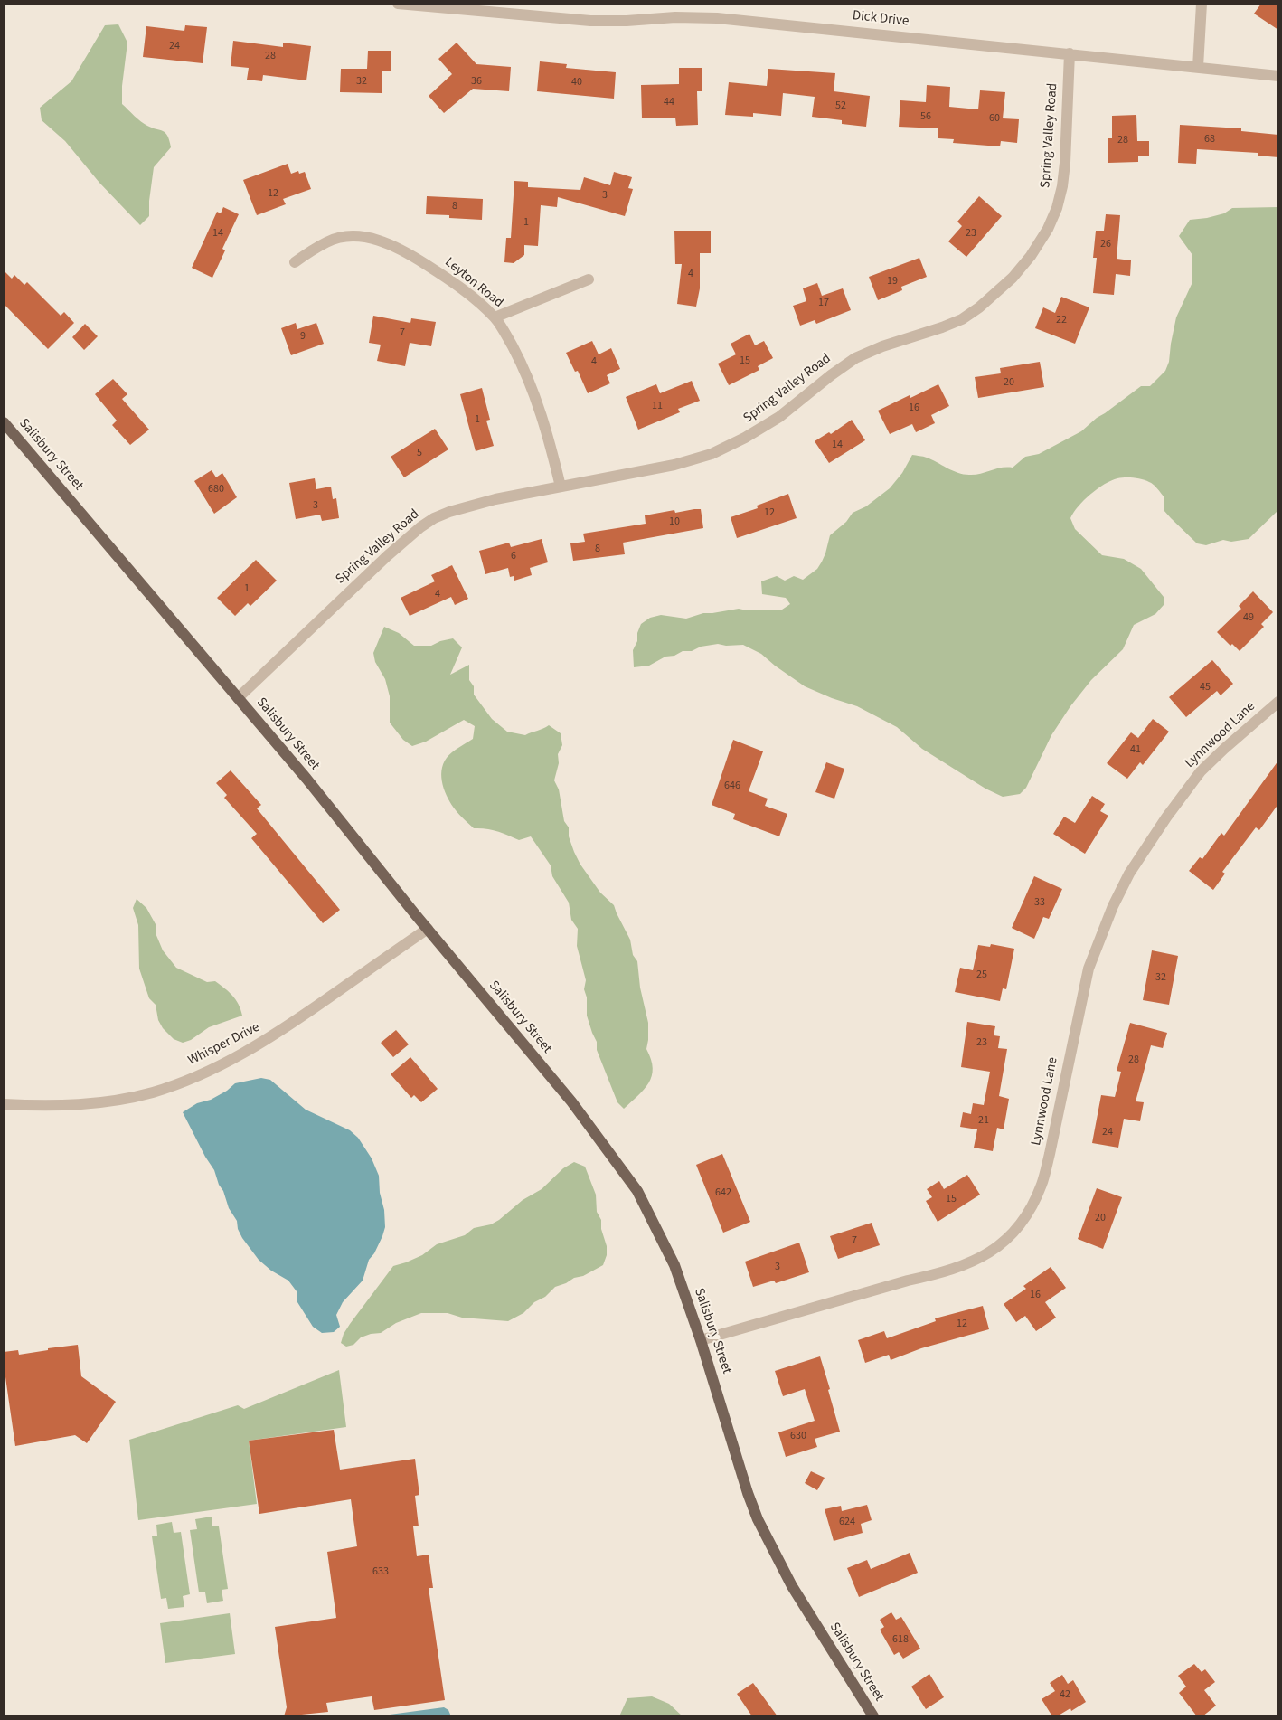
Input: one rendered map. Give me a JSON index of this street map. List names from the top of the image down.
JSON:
{
  "streets": {
    "main road": ["Salisbury Street"],
    "street": [
      "Dick Drive",
      "Spring Valley Road",
      "Leyton Road",
      "Lynnwood Lane",
      "Whisper Drive"
    ]
  },
  "crossings": [
    ["Dick Drive", "Spring Valley Road"],
    ["Spring Valley Road", "Leyton Road"],
    ["Spring Valley Road", "Salisbury Street"],
    ["Salisbury Street", "Lynnwood Lane"],
    ["Salisbury Street", "Whisper Drive"]
  ],
  "house_numbers": [
    "24",
    "28",
    "32",
    "36",
    "40",
    "44",
    "52",
    "56",
    "60",
    "68",
    "28",
    "12",
    "3",
    "8",
    "1",
    "14",
    "23",
    "26",
    "4",
    "19",
    "17",
    "22",
    "7",
    "9",
    "15",
    "4",
    "20",
    "11",
    "16",
    "1",
    "14",
    "5",
    "680",
    "3",
    "12",
    "10",
    "8",
    "6",
    "1",
    "4",
    "49",
    "45",
    "41",
    "646",
    "33",
    "25",
    "32",
    "23",
    "28",
    "21",
    "24",
    "642",
    "15",
    "20",
    "7",
    "3",
    "16",
    "12",
    "630",
    "624",
    "633",
    "618",
    "42"
  ]
}
